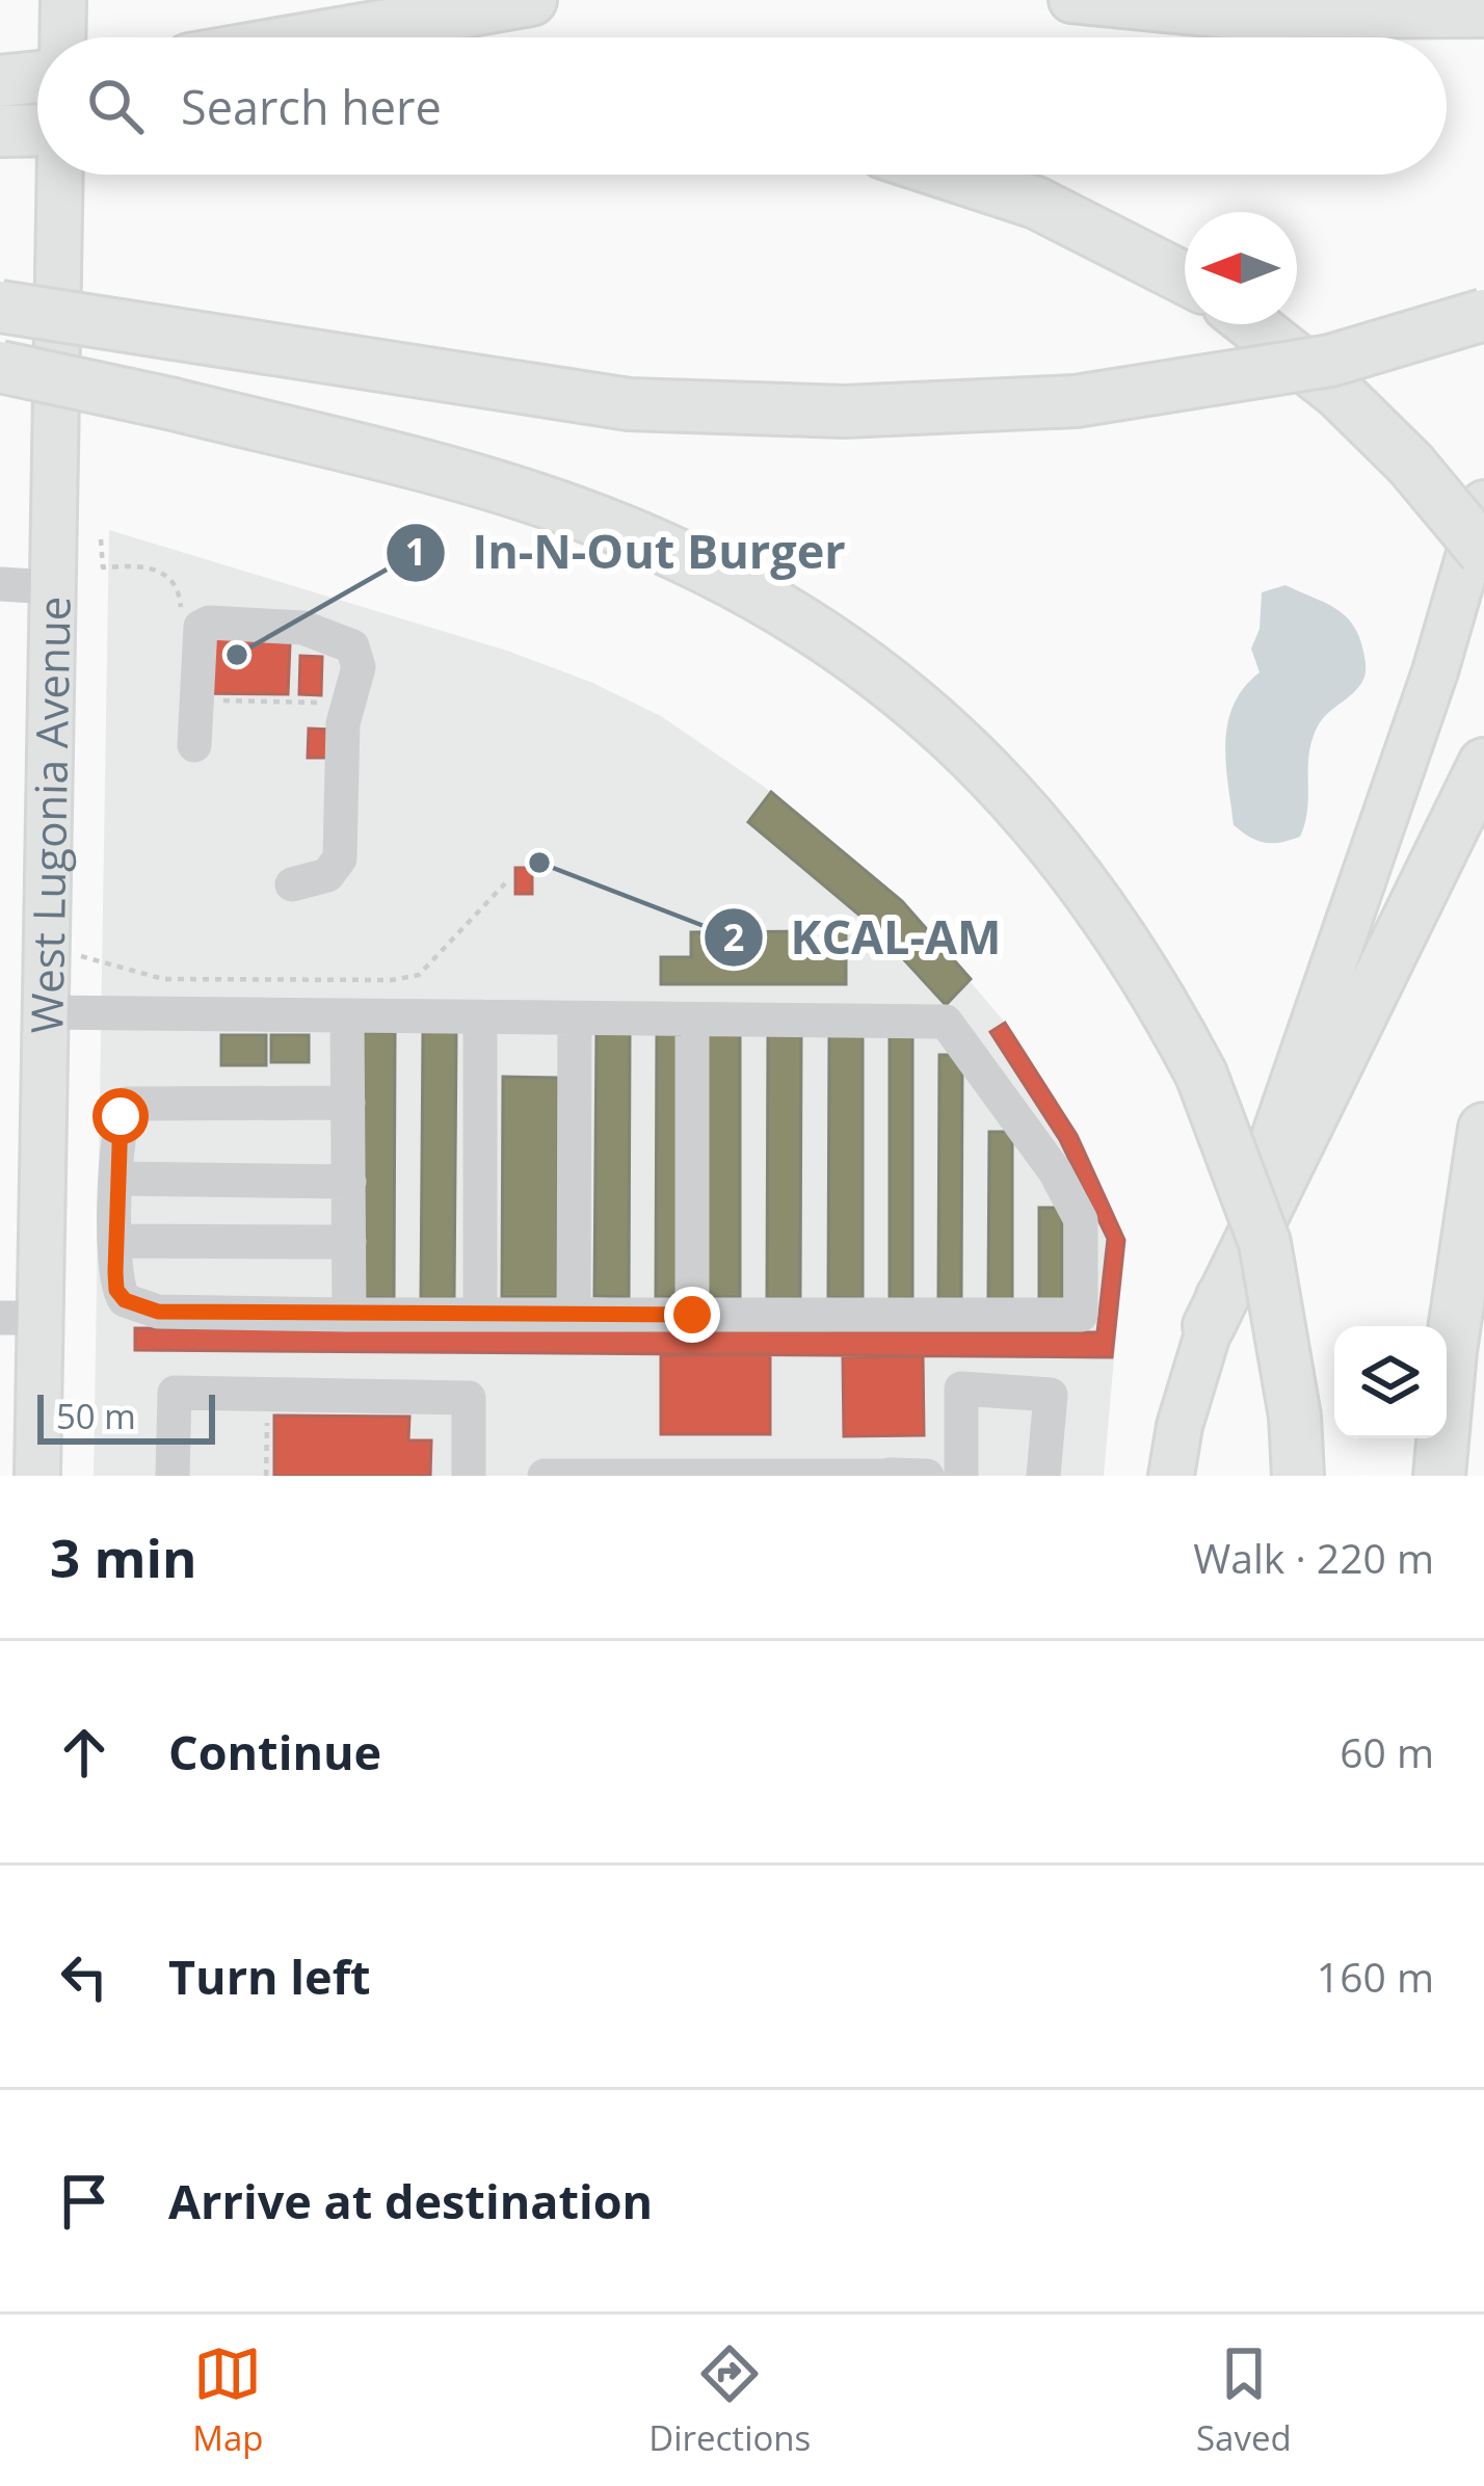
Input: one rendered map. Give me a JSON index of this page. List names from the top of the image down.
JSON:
{
  "streets": {
    "main road": ["West Lugonia Avenue"]
  },
  "places": ["In-N-Out Burger", "KCAL-AM"],
  "scale_bar": "50 m",
  "north": "left",
  "page": {
    "search": "Search here",
    "scale": "50 m",
    "heading": ["3 min", "Walk · 220 m"],
    "list": [
      ["Continue", "60 m"],
      ["Turn left", "160 m"],
      "Arrive at destination"
    ],
    "nav": ["Map", "Directions", "Saved"]
  }
}
